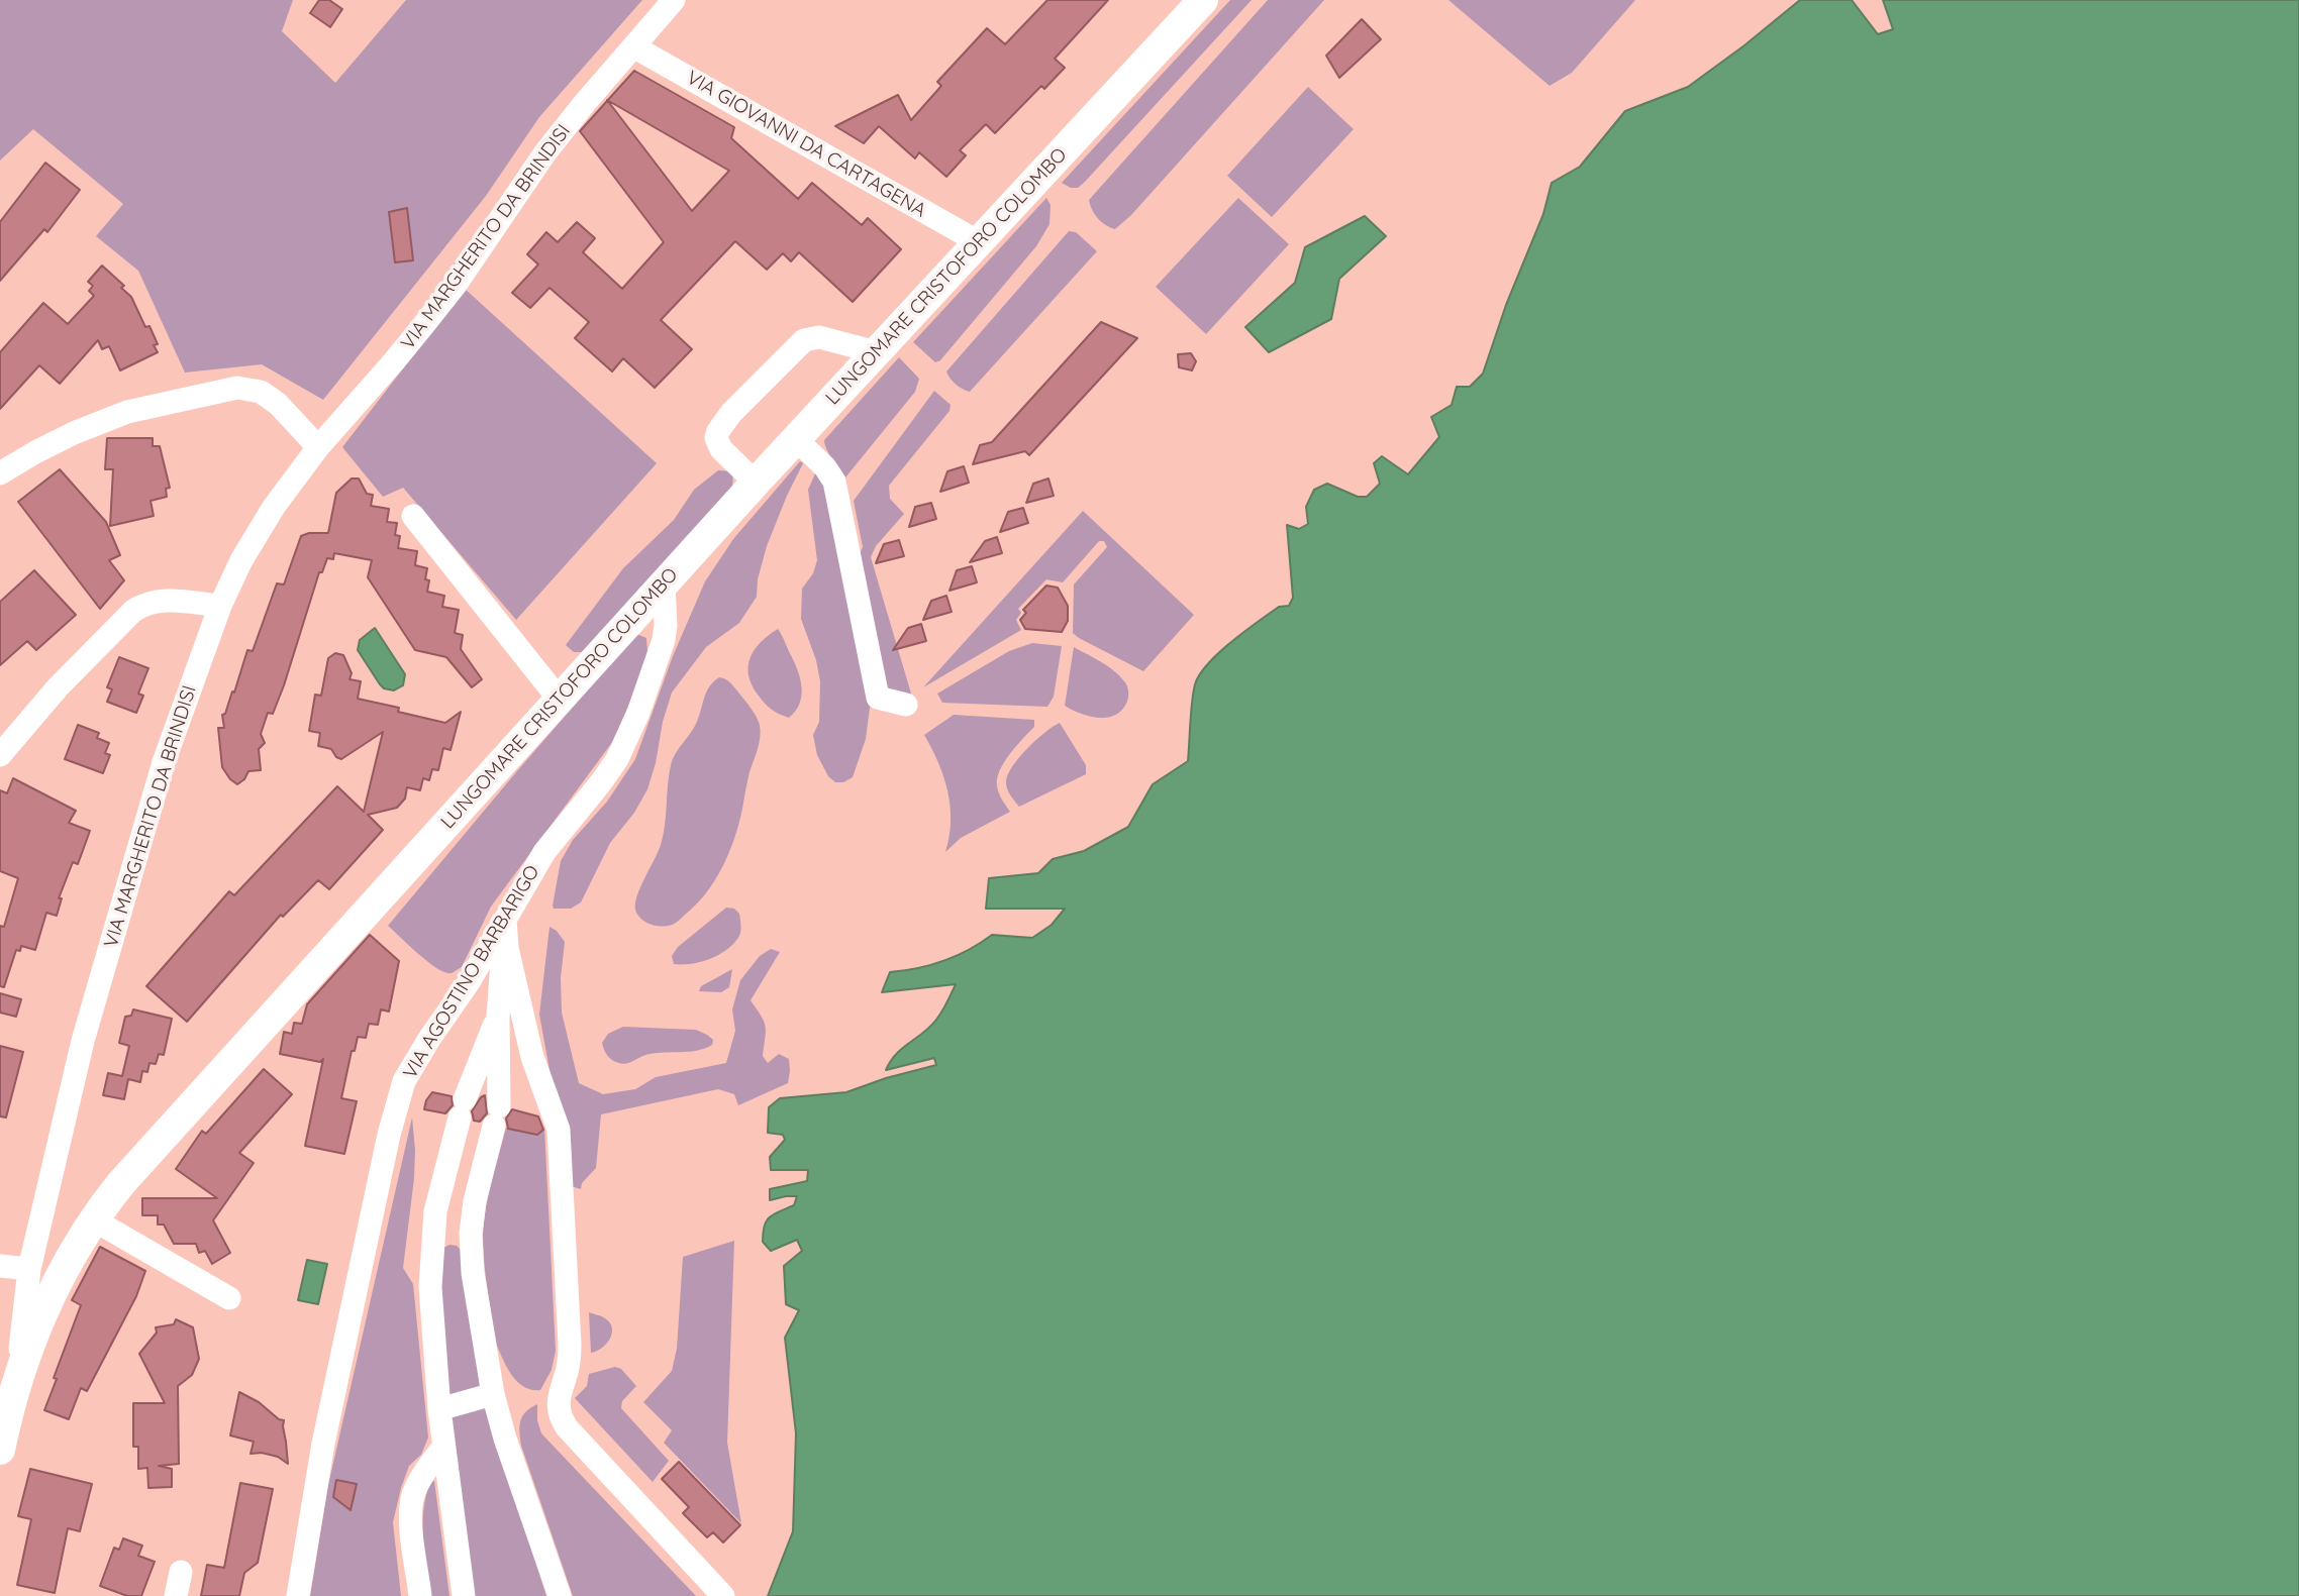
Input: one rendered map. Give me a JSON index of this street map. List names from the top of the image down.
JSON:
{
  "streets": {
    "main road": ["LUNGOMARE CRISTOFORO COLOMBO"],
    "street": ["VIA GIOVANNI DA CARTAGENA", "VIA MARGHERITO DA BRINDISI", "VIA AGOSTINO BARBARIGO"]
  },
  "crossings": [
    ["VIA GIOVANNI DA CARTAGENA", "VIA MARGHERITO DA BRINDISI"],
    ["VIA GIOVANNI DA CARTAGENA", "LUNGOMARE CRISTOFORO COLOMBO"],
    ["VIA MARGHERITO DA BRINDISI", "LUNGOMARE CRISTOFORO COLOMBO"],
    ["LUNGOMARE CRISTOFORO COLOMBO", "VIA AGOSTINO BARBARIGO"]
  ]
}
